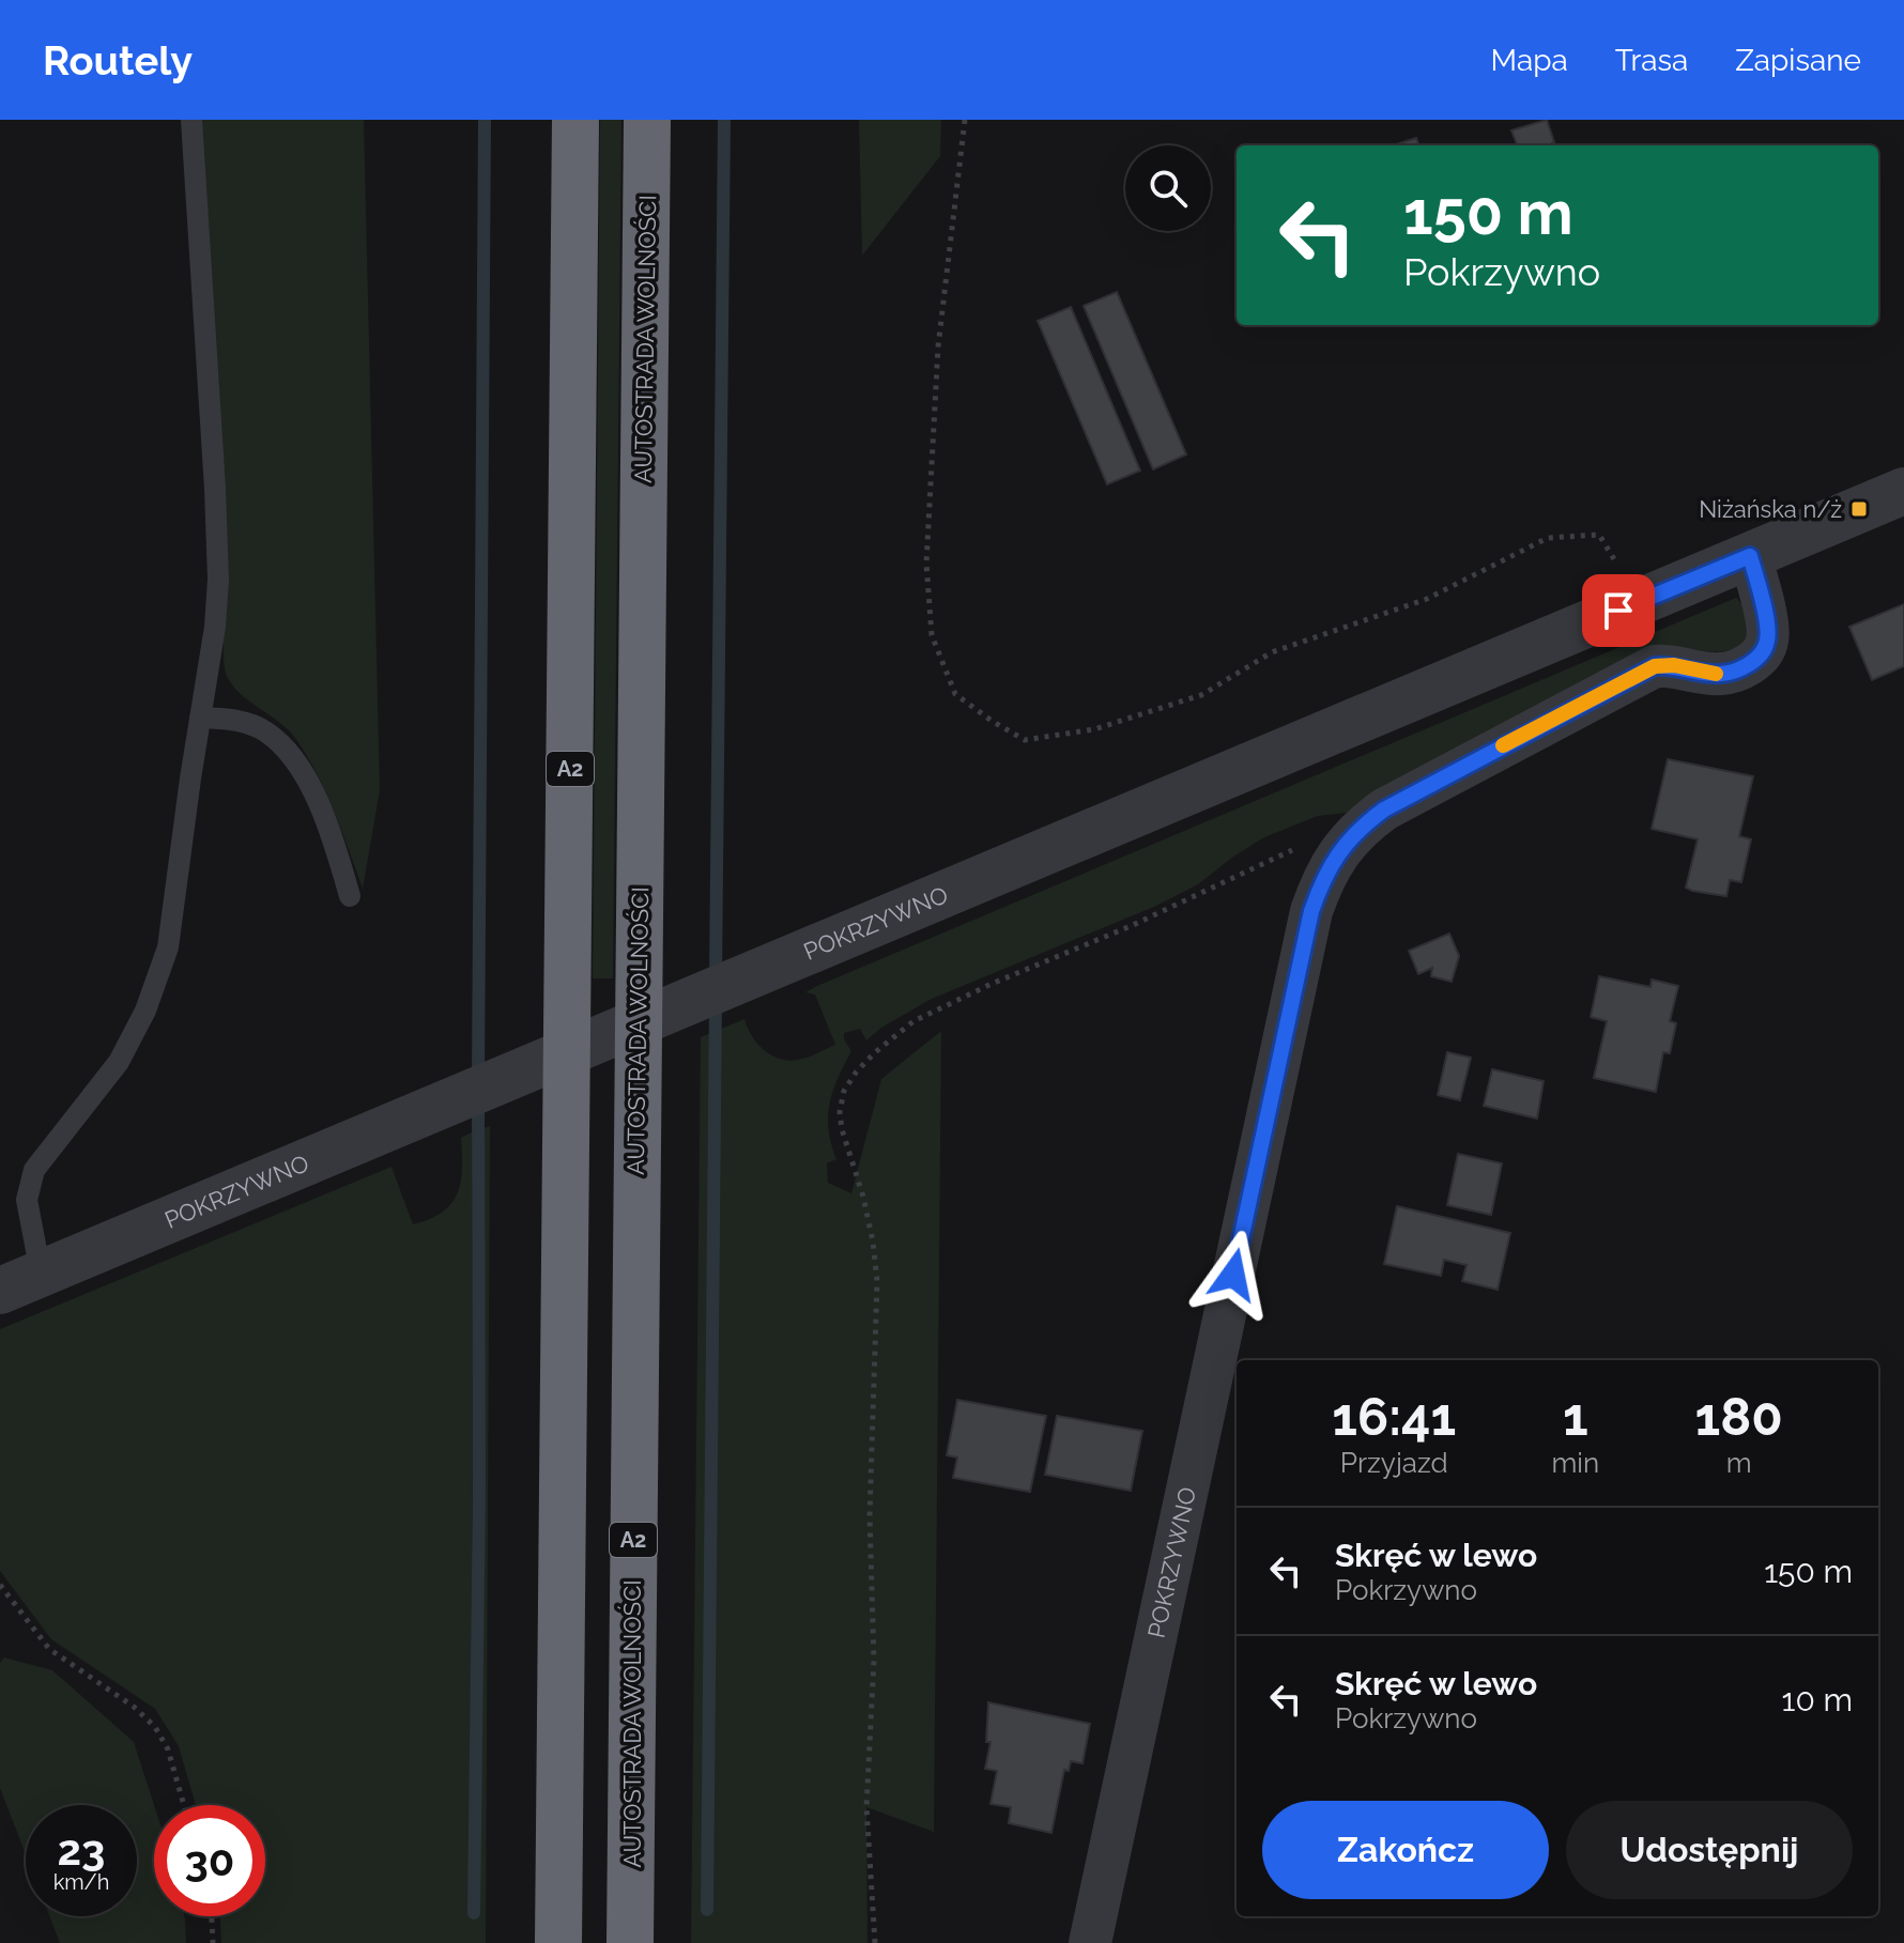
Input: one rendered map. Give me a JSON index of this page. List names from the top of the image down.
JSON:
{
  "streets": {
    "highway": ["AUTOSTRADA WOLNOŚCI", "A2"],
    "street": ["POKRZYWNO"]
  },
  "places": {
    "transit": ["Niżańska n/ż"]
  },
  "page": {
    "header": "Routely",
    "nav": ["Mapa", "Trasa", "Zapisane"],
    "turn": ["150 m", "Pokrzywno"],
    "eta": [
      "16:41",
      "Przyjazd",
      "1",
      "min",
      "180",
      "m"
    ],
    "list": [
      {
        "name": "Skręć w lewo",
        "note": "Pokrzywno",
        "value": "150 m"
      },
      {
        "name": "Skręć w lewo",
        "note": "Pokrzywno",
        "value": "10 m"
      }
    ],
    "buttons": ["Zakończ", "Udostępnij"],
    "speed": "23 km/h",
    "limit": "30"
  }
}
